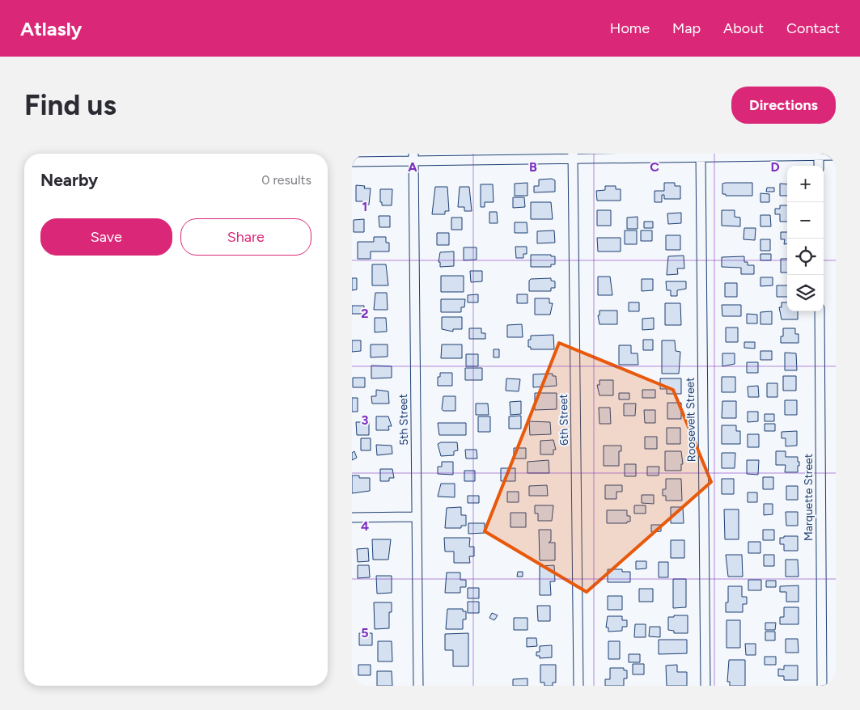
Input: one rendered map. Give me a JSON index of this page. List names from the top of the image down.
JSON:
{
  "streets": {
    "street": [
      "5th Street",
      "6th Street",
      "Roosevelt Street",
      "Marquette Street"
    ]
  },
  "page": {
    "header": "Atlasly",
    "nav": [
      "Home",
      "Map",
      "About",
      "Contact"
    ],
    "buttons": [
      "Directions",
      ["Save", "Share"]
    ],
    "title": "Find us",
    "heading": ["Nearby", "0 results"],
    "map_buttons": ["+", "−"]
  },
  "grid": {
    "columns": [
      "A",
      "B",
      "C",
      "D"
    ],
    "rows": [
      "1",
      "2",
      "3",
      "4",
      "5"
    ]
  }
}
